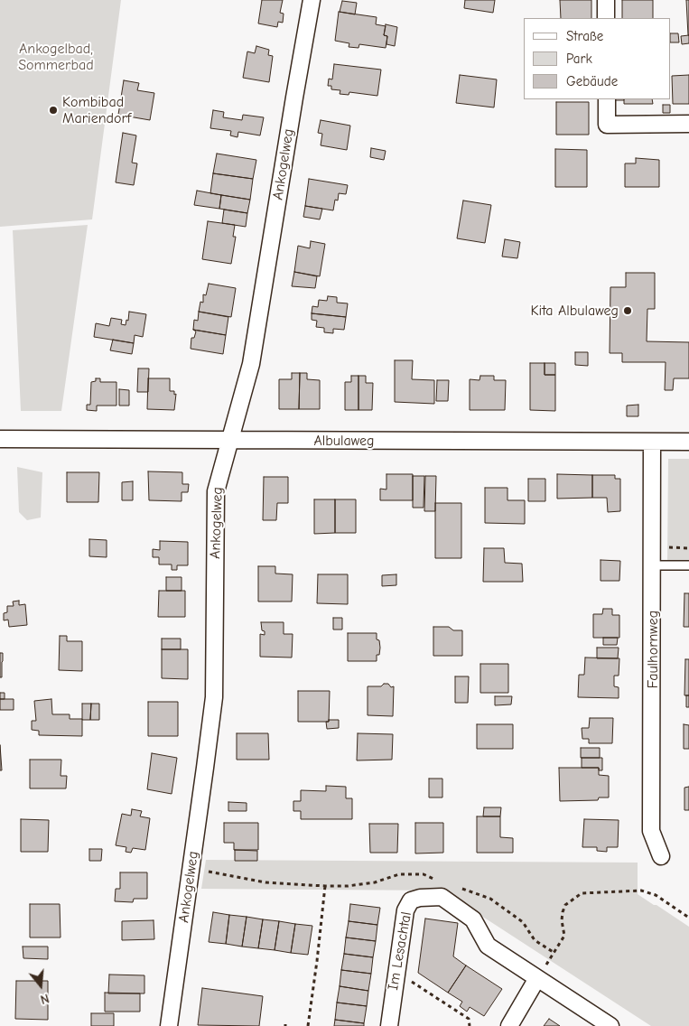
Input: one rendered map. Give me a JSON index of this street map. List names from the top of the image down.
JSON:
{
  "streets": {
    "street": [
      "Ankogelweg",
      "Albulaweg",
      "Faulhornweg",
      "Im Lesachtal"
    ]
  },
  "crossings": [
    ["Ankogelweg", "Albulaweg"],
    ["Albulaweg", "Faulhornweg"]
  ],
  "parks": ["Ankogelbad, Sommerbad"],
  "places": ["Kombibad Mariendorf", "Kita Albulaweg"],
  "legend": ["Straße", "Park", "Gebäude"],
  "north": "bottom"
}
